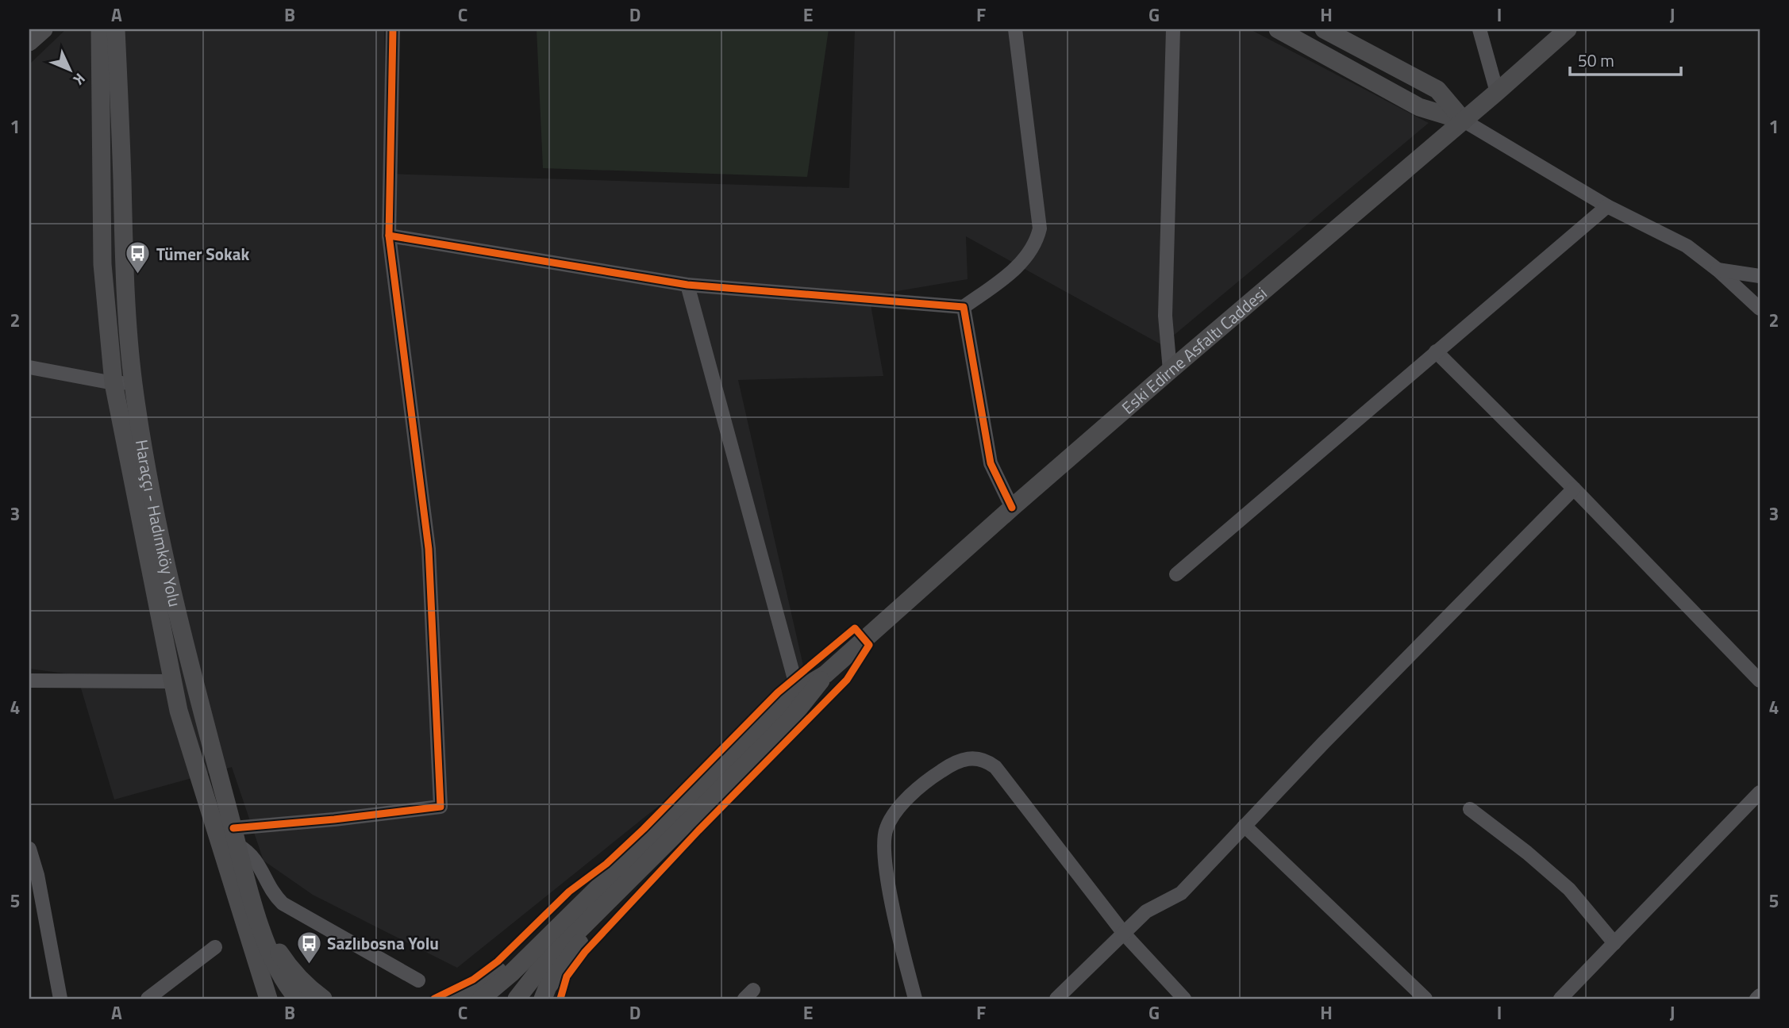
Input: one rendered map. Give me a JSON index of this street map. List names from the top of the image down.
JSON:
{
  "streets": {
    "main road": ["Eski Edirne Asfaltı Caddesi", "Haraççı - Hadımköy Yolu"]
  },
  "places": {
    "bus stop": ["Tümer Sokak", "Sazlıbosna Yolu"]
  },
  "scale_bar": "50 m",
  "north": "bottom right",
  "grid": {
    "columns": [
      "A",
      "B",
      "C",
      "D",
      "E",
      "F",
      "G",
      "H",
      "I",
      "J"
    ],
    "rows": [
      "1",
      "2",
      "3",
      "4",
      "5"
    ]
  }
}
